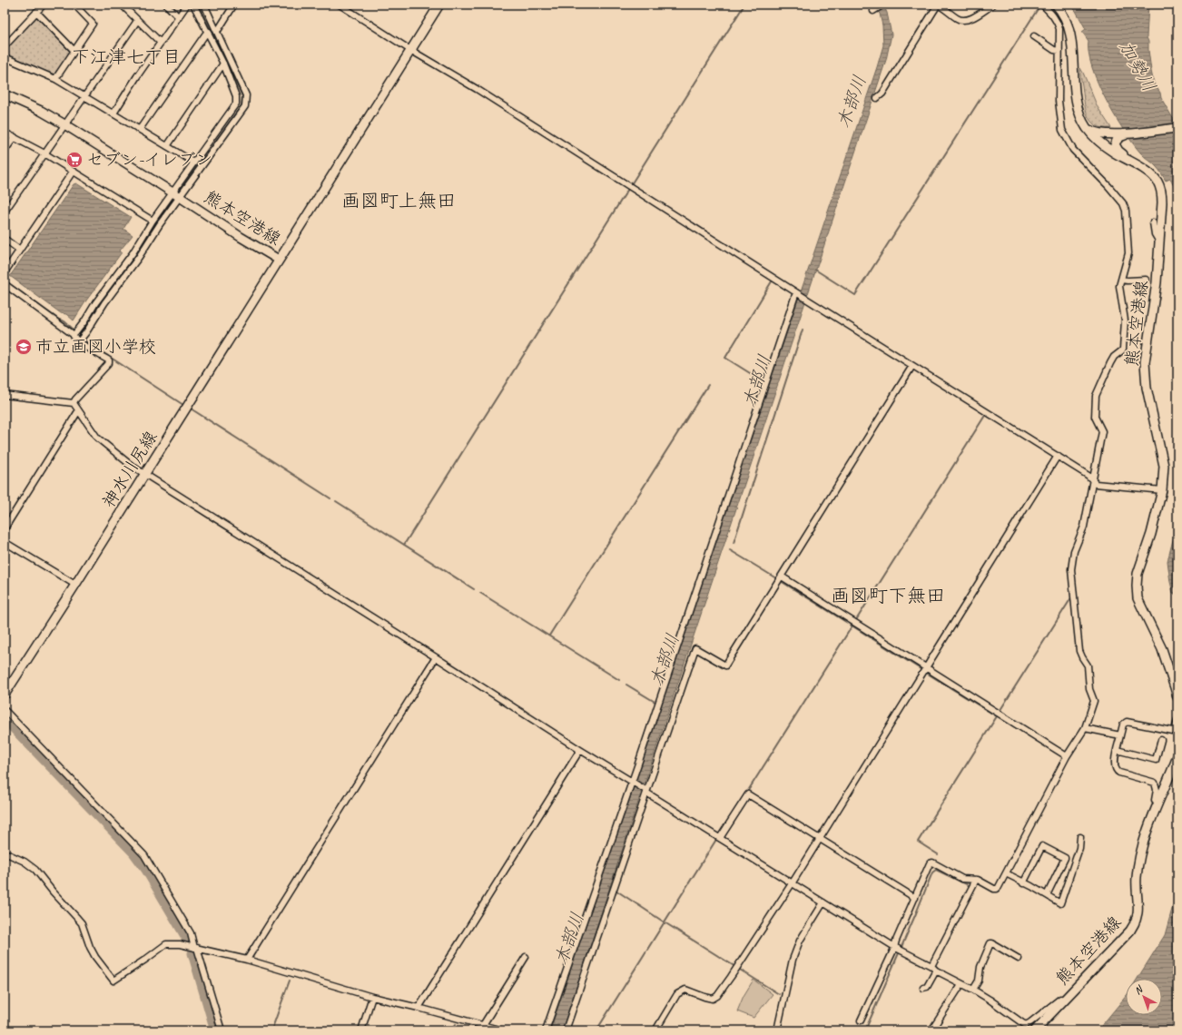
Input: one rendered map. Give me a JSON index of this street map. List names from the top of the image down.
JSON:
{
  "streets": {
    "main road": ["熊本空港線", "神水川尻線"]
  },
  "crossings": [
    ["熊本空港線", "神水川尻線"]
  ],
  "districts": ["下江津七丁目", "画図町上無田", "画図町下無田"],
  "water": ["加勢川", "木部川"],
  "places": {
    "supermarket": ["セブン-イレブン"],
    "school or university": ["市立画図小学校"]
  },
  "north": "top left"
}
